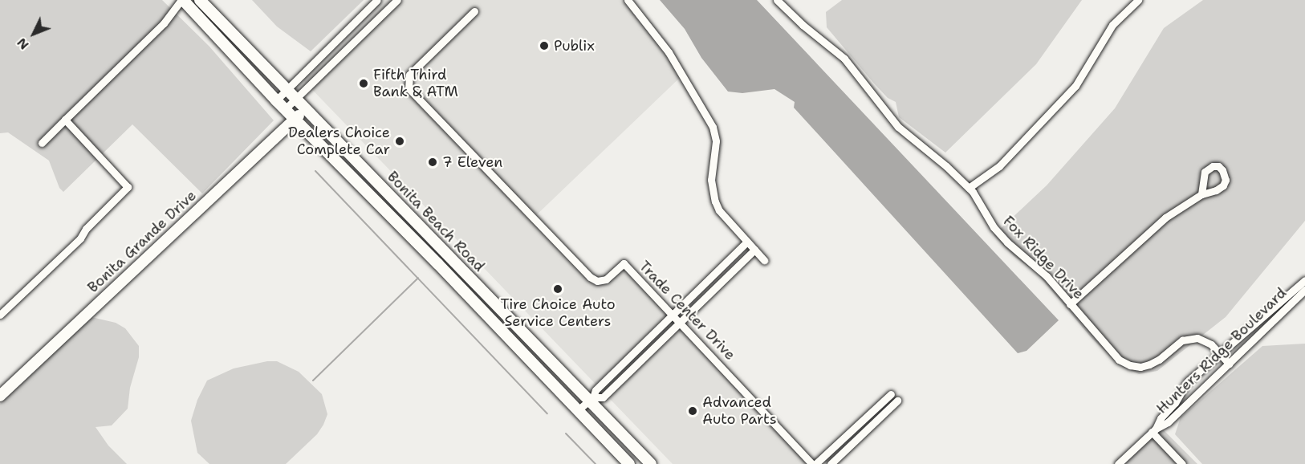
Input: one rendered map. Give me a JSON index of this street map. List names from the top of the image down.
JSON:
{
  "streets": {
    "street": [
      "Bonita Beach Road",
      "Bonita Grande Drive",
      "Fox Ridge Drive",
      "Trade Center Drive",
      "Hunters Ridge Boulevard"
    ]
  },
  "crossings": [
    ["Bonita Beach Road", "Bonita Grande Drive"],
    ["Fox Ridge Drive", "Hunters Ridge Boulevard"]
  ],
  "places": [
    "Publix",
    "Fifth Third Bank & ATM",
    "Dealers Choice Complete Car",
    "7 Eleven",
    "Tire Choice Auto Service Centers",
    "Advanced Auto Parts"
  ],
  "north": "bottom left"
}
